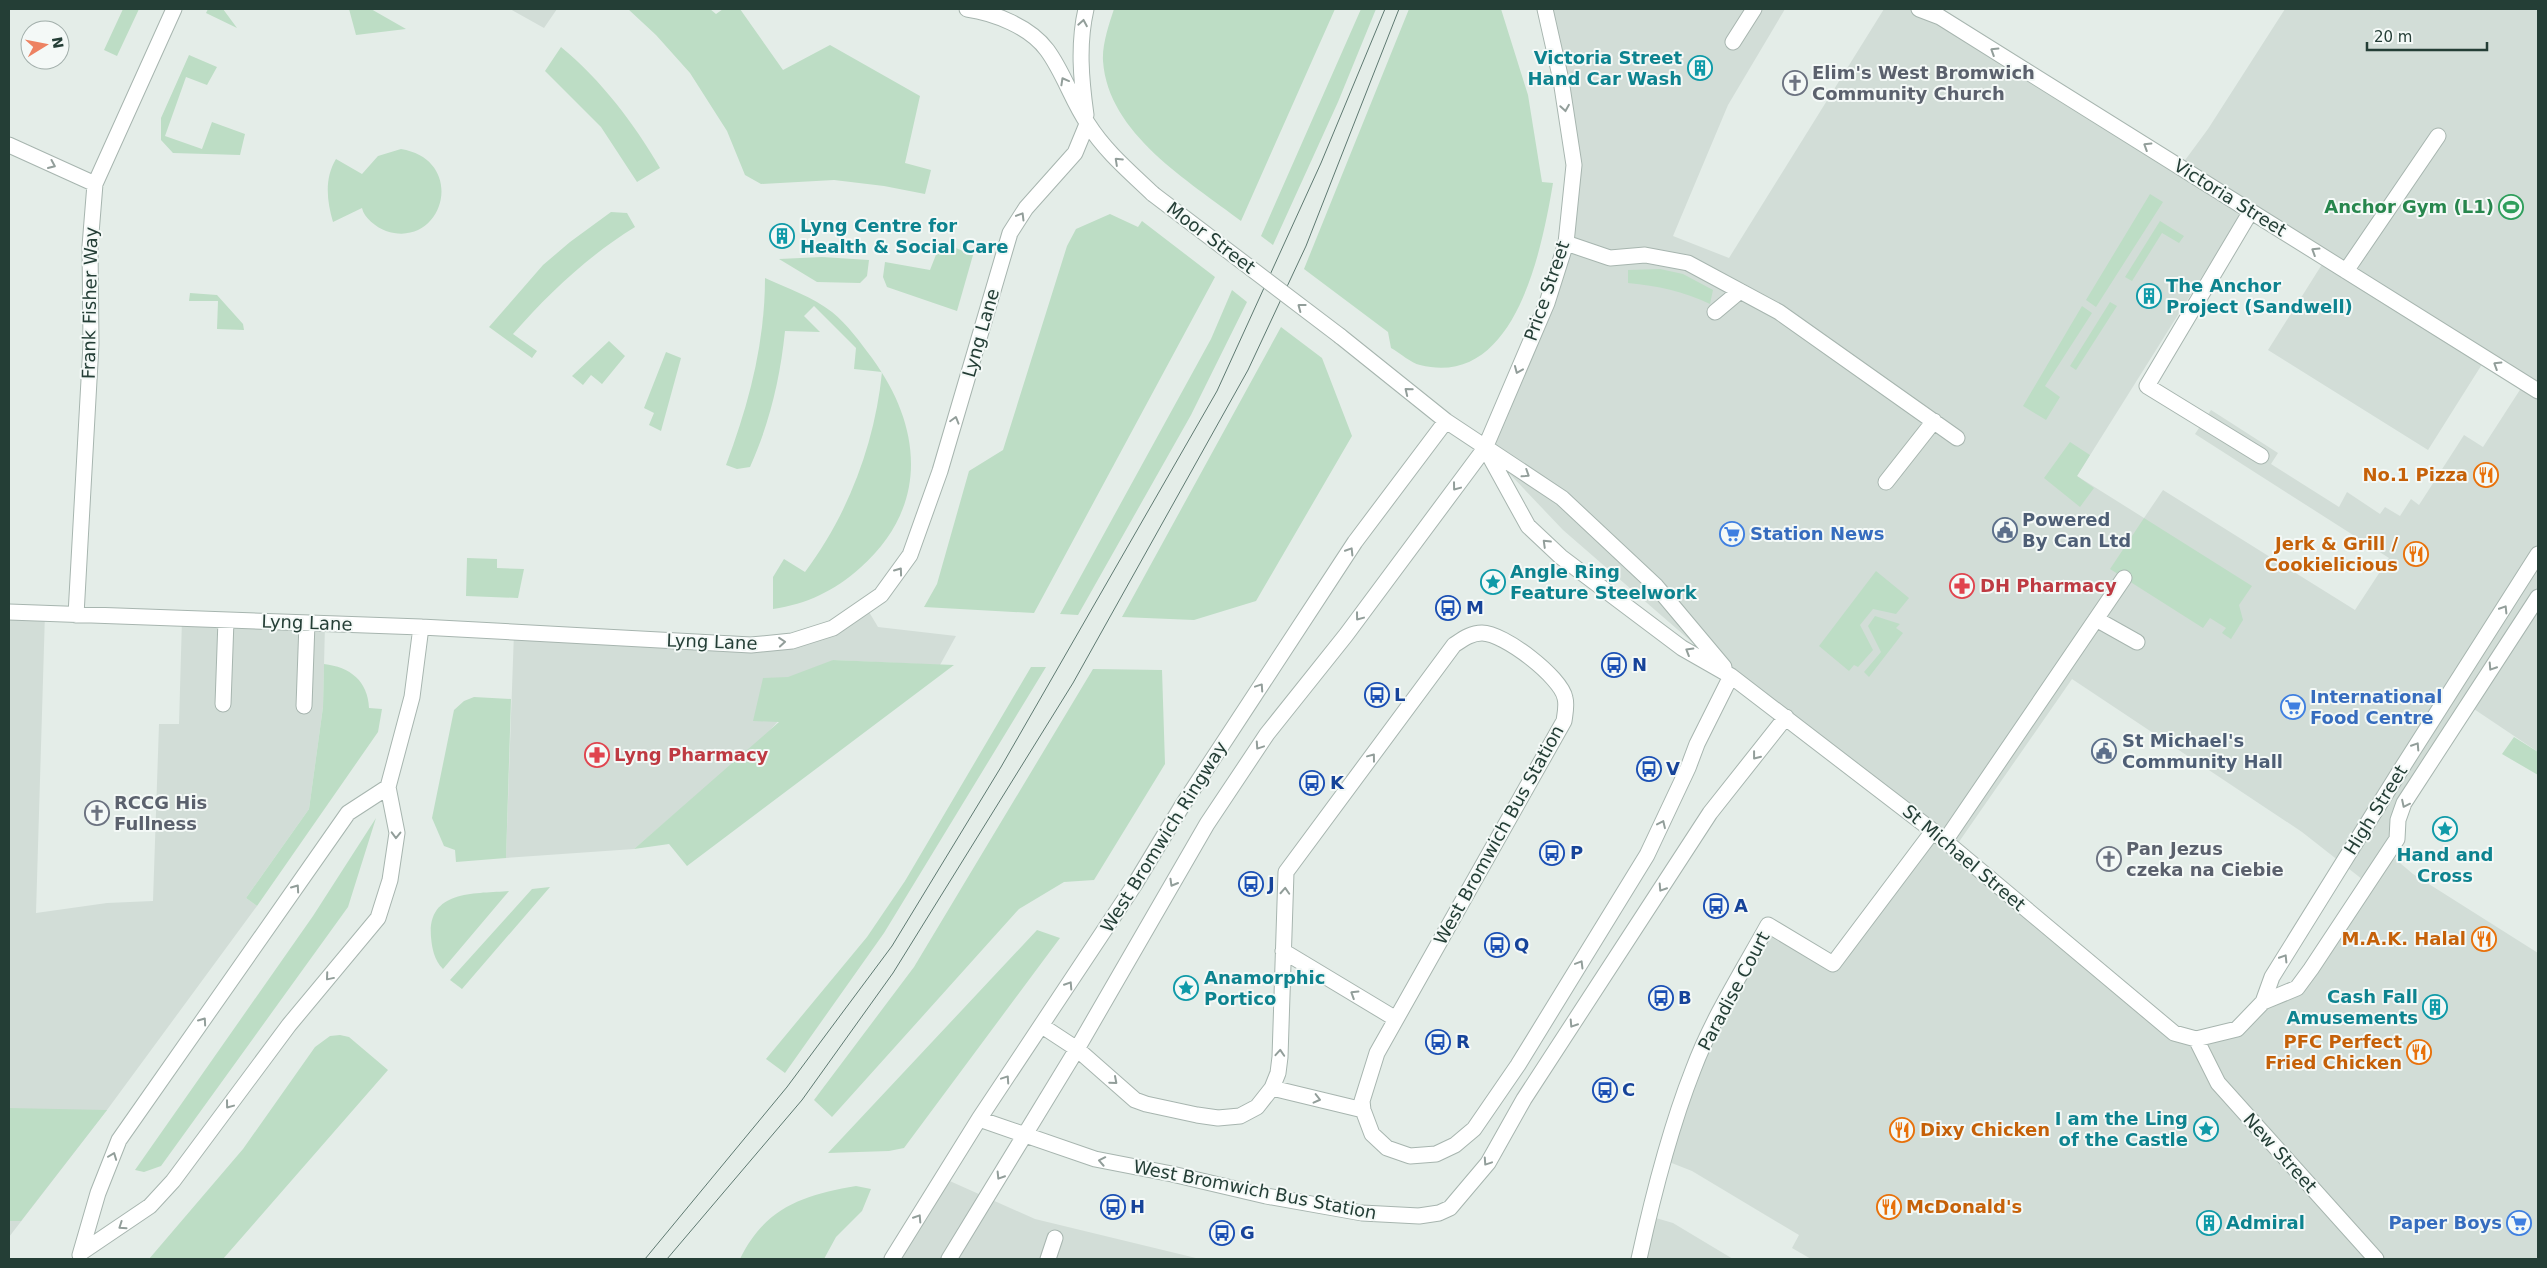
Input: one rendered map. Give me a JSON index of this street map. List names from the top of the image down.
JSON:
{
  "streets": {
    "street": [
      "Victoria Street",
      "Moor Street",
      "Price Street",
      "Frank Fisher Way",
      "Lyng Lane",
      "High Street",
      "West Bromwich Bus Station",
      "West Bromwich Ringway",
      "St Michael Street",
      "Paradise Court",
      "New Street"
    ]
  },
  "crossings": [
    ["Moor Street", "Price Street"],
    ["Moor Street", "Lyng Lane"],
    ["Moor Street", "West Bromwich Bus Station"],
    ["Moor Street", "West Bromwich Ringway"],
    ["Moor Street", "St Michael Street"],
    ["Price Street", "West Bromwich Ringway"],
    ["Frank Fisher Way", "Lyng Lane"],
    ["High Street", "St Michael Street"],
    ["High Street", "New Street"],
    ["West Bromwich Bus Station", "West Bromwich Ringway"],
    ["West Bromwich Bus Station", "St Michael Street"],
    ["St Michael Street", "Paradise Court"],
    ["St Michael Street", "New Street"]
  ],
  "one_way": ["Victoria Street", "Price Street", "Lyng Lane"],
  "places": {
    "building": [
      "Victoria Street Hand Car Wash",
      "Lyng Centre for Health & Social Care",
      "The Anchor Project (Sandwell)",
      "Cash Fall Amusements",
      "Admiral"
    ],
    "church": ["Elim's West Bromwich Community Church", "RCCG His Fullness", "Pan Jezus czeka na Ciebie"],
    "sports": ["Anchor Gym (L1)"],
    "restaurant": [
      "No.1 Pizza",
      "Jerk & Grill / Cookielicious",
      "M.A.K. Halal",
      "PFC Perfect Fried Chicken",
      "Dixy Chicken",
      "McDonald's"
    ],
    "public building": ["Powered By Can Ltd", "St Michael's Community Hall"],
    "supermarket": ["Station News", "International Food Centre", "Paper Boys"],
    "place": [
      "Angle Ring Feature Steelwork",
      "Hand and Cross",
      "Anamorphic Portico",
      "I am the Ling of the Castle"
    ],
    "pharmacy": ["DH Pharmacy", "Lyng Pharmacy"],
    "bus stop": [
      "M",
      "N",
      "L",
      "V",
      "K",
      "P",
      "J",
      "A",
      "Q",
      "B",
      "R",
      "C",
      "H",
      "G"
    ]
  },
  "scale_bar": "20 m",
  "north": "right"
}
